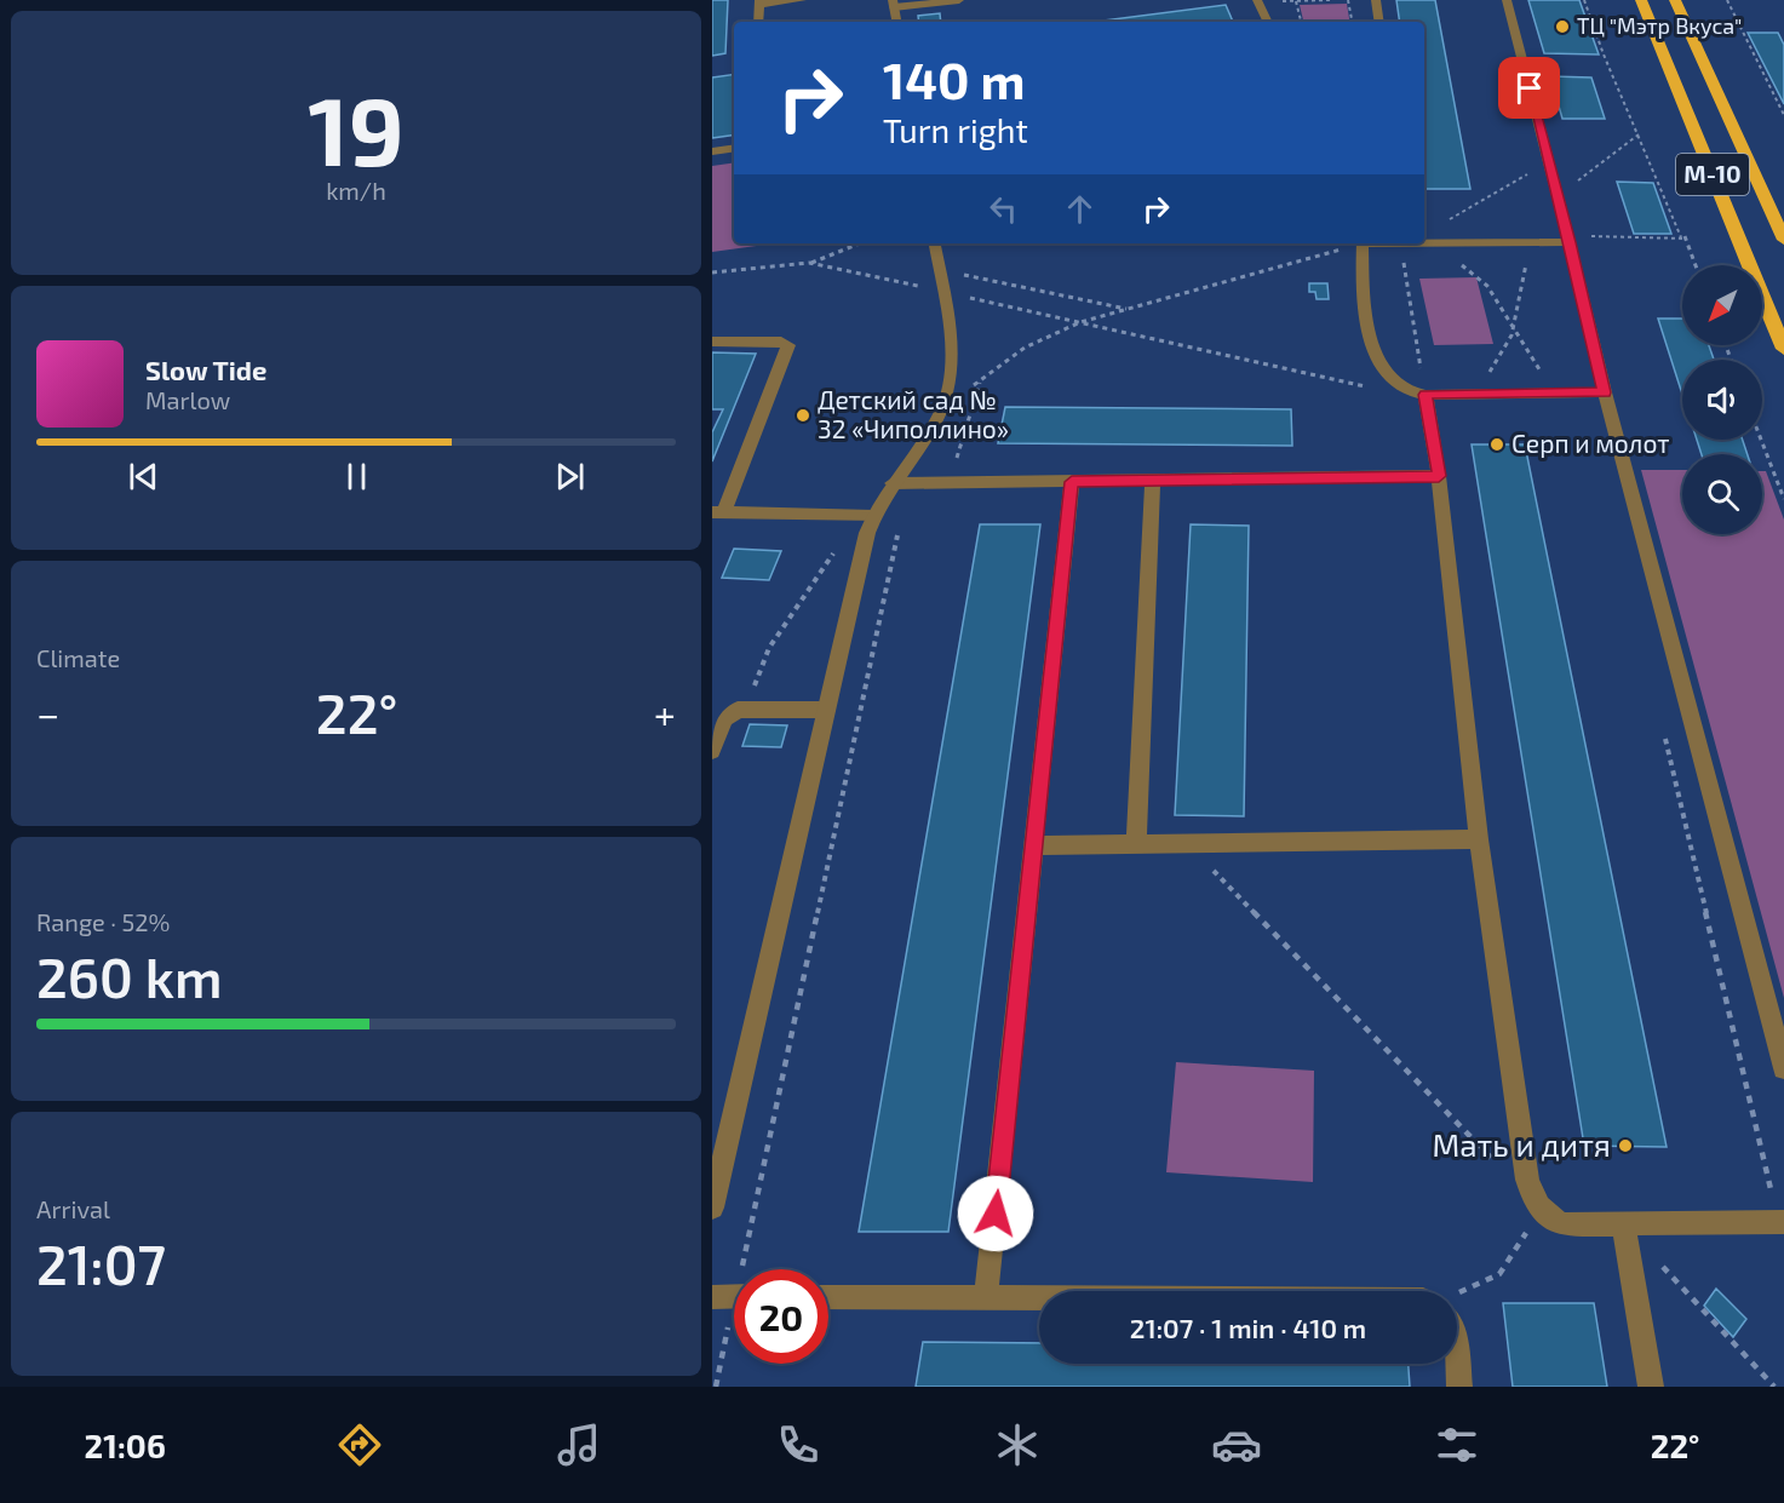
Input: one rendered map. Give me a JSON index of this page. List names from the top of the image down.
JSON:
{
  "streets": {
    "highway": ["М-10"]
  },
  "places": [
    "ТЦ \"Мэтр Вкуса\"",
    "Детский сад № 32 «Чиполлино»",
    "Серп и молот",
    "Мать и дитя"
  ],
  "north": "bottom left",
  "page": {
    "tile": [
      ["19", "km/h"],
      "Climate",
      ["Range · 52%", "260 km"],
      ["Arrival", "21:07"]
    ],
    "turn": ["140 m", "Turn right"],
    "song": ["Slow Tide", "Marlow"],
    "heat": ["−", "22°", "+"],
    "limit": "20",
    "trip": "21:07 · 1 min · 410 m",
    "tabs": ["21:06", "22°"]
  }
}
